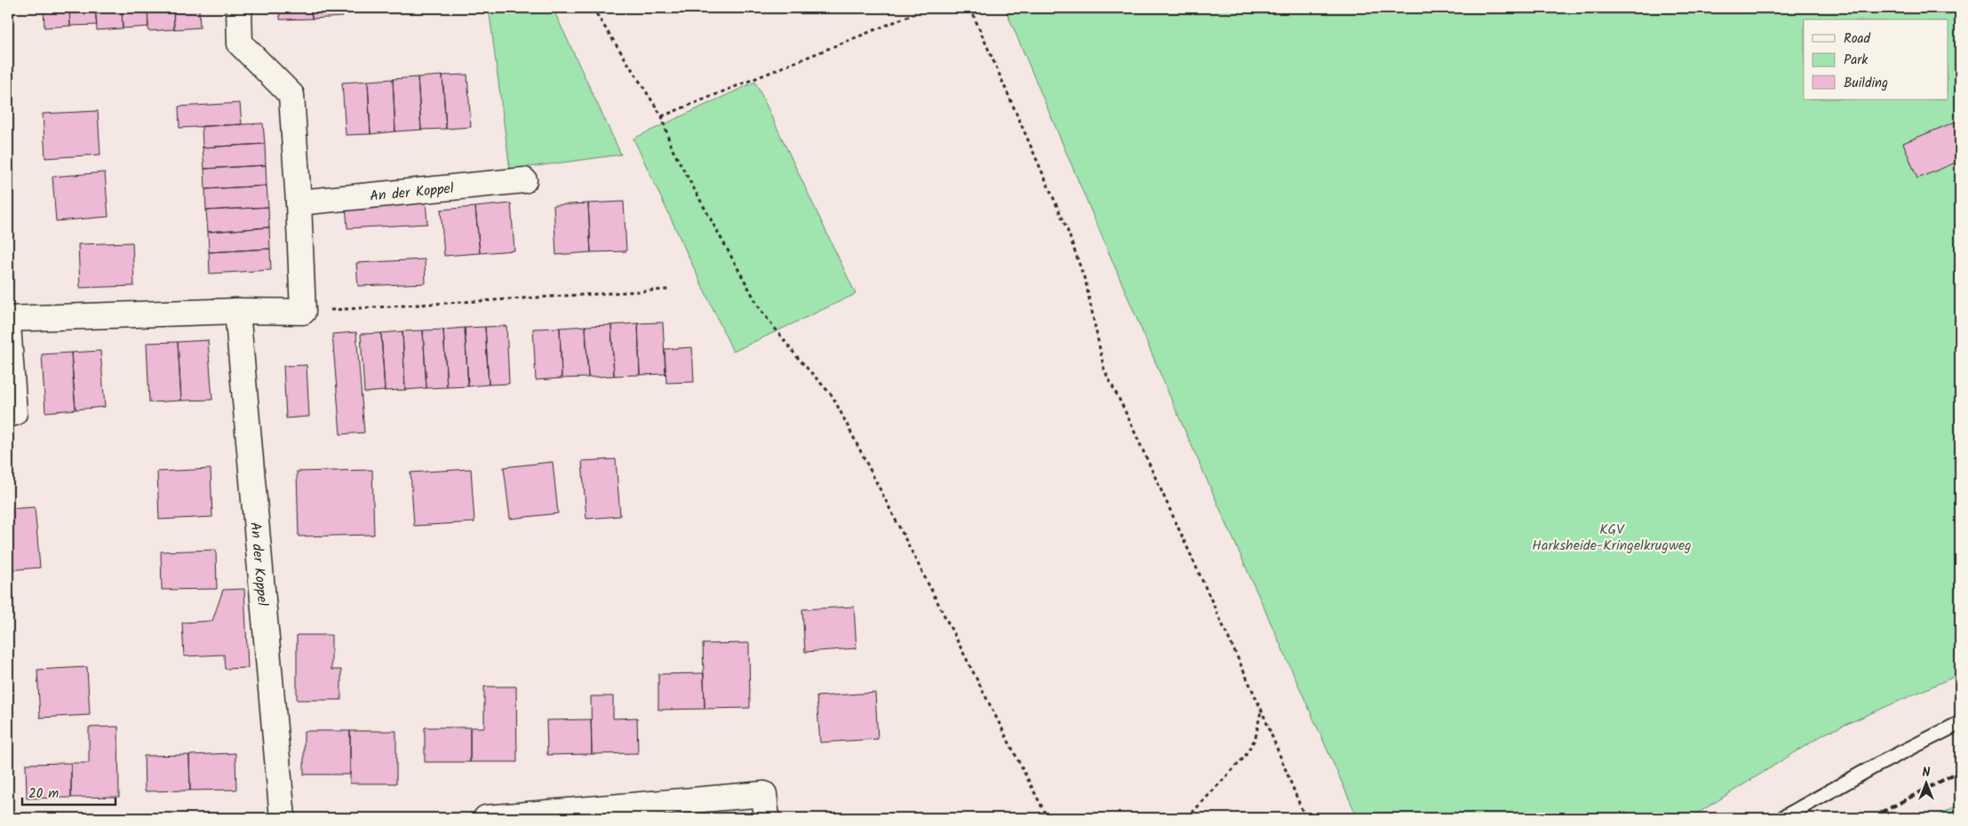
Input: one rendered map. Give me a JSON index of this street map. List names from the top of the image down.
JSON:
{
  "streets": {
    "street": ["An der Koppel"]
  },
  "parks": ["KGV Harksheide-Kringelkrugweg"],
  "legend": ["Road", "Park", "Building"],
  "scale_bar": "20 m",
  "north": "top"
}
